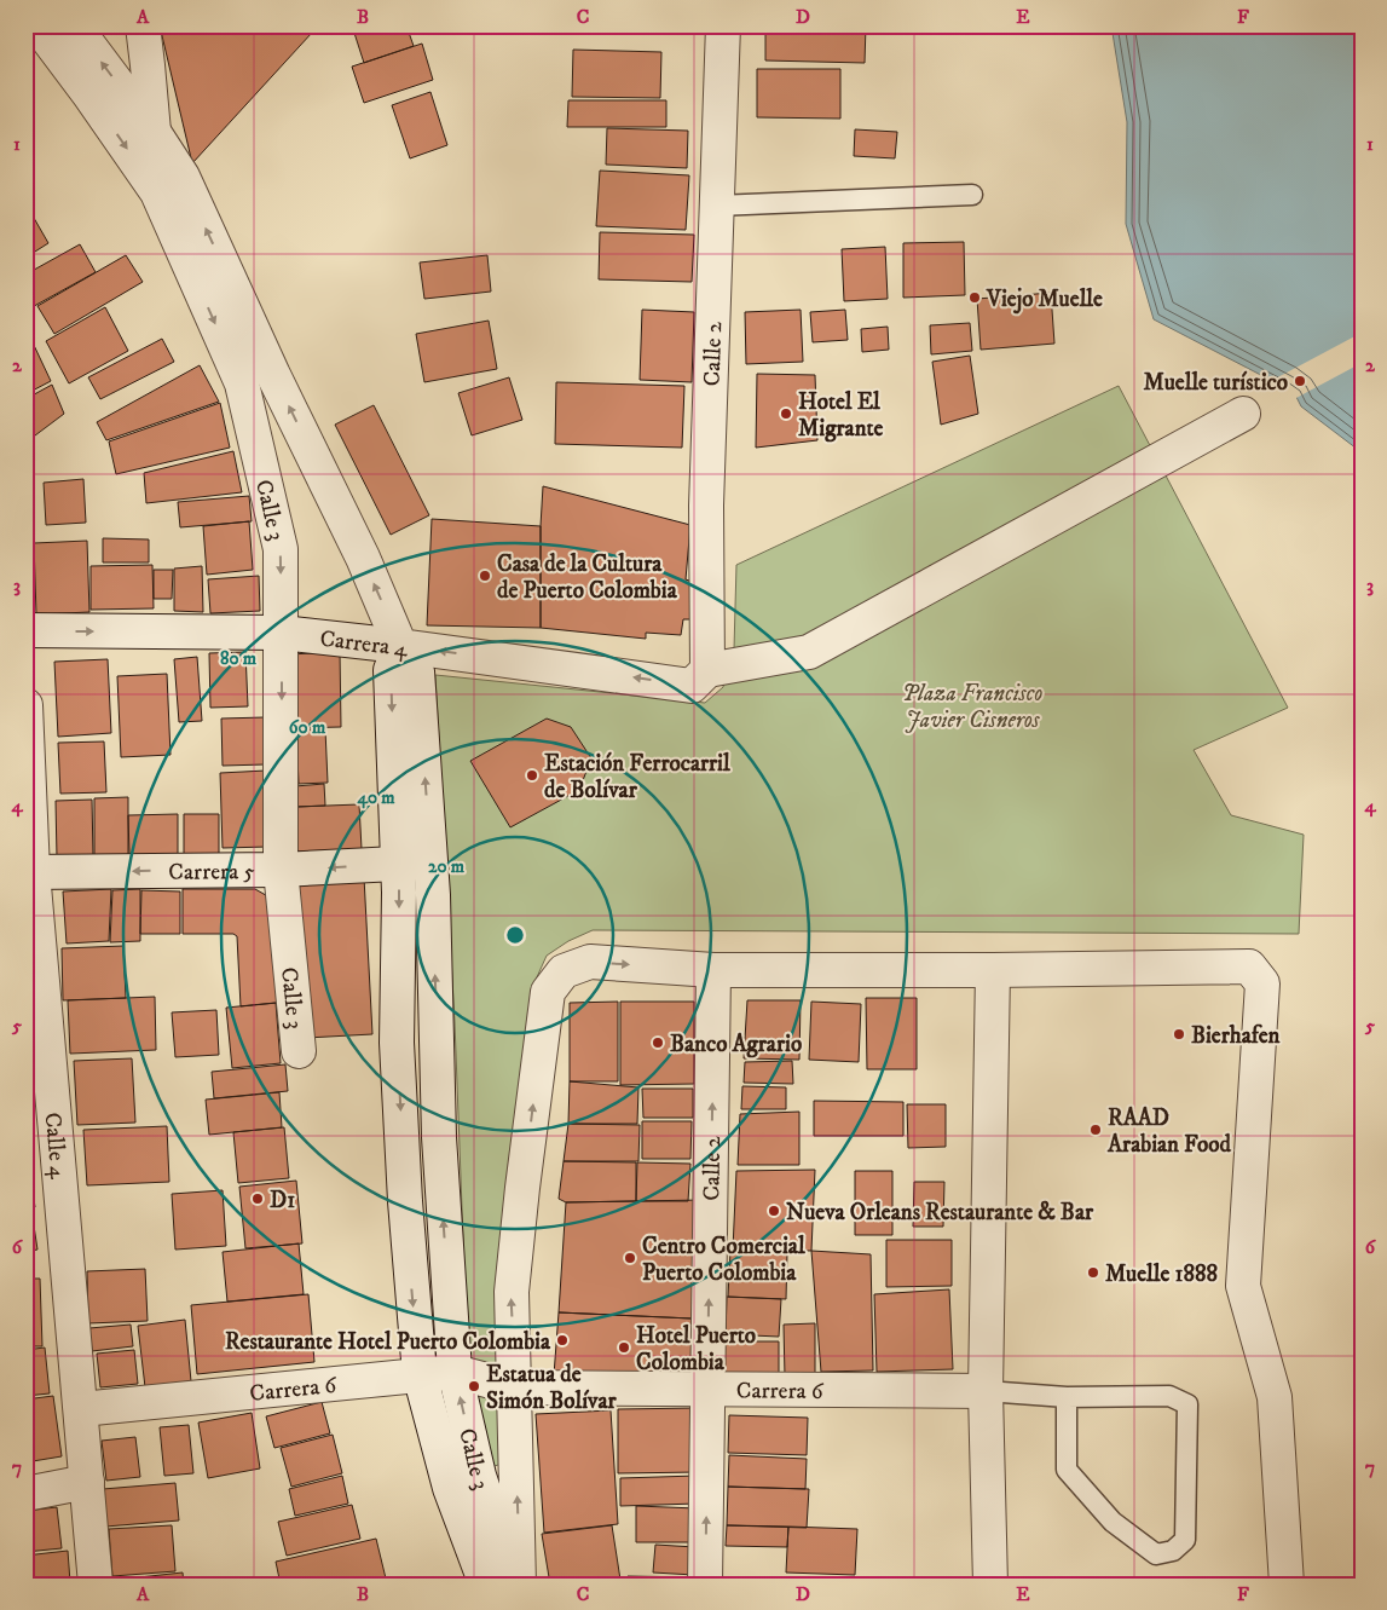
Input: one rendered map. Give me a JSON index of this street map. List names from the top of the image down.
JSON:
{
  "streets": {
    "street": [
      "Calle 2",
      "Calle 3",
      "Carrera 4",
      "Carrera 5",
      "Calle 4",
      "Carrera 6"
    ]
  },
  "crossings": [
    ["Calle 2", "Carrera 4"],
    ["Calle 2", "Carrera 6"],
    ["Calle 3", "Carrera 4"],
    ["Calle 3", "Carrera 5"],
    ["Calle 3", "Carrera 6"],
    ["Carrera 5", "Calle 4"],
    ["Calle 4", "Carrera 6"]
  ],
  "one_way": ["Carrera 5"],
  "parks": ["Plaza Francisco Javier Cisneros"],
  "places": [
    "Viejo Muelle",
    "Muelle turístico",
    "Hotel El Migrante",
    "Casa de la Cultura de Puerto Colombia",
    "Estación Ferrocarril de Bolívar",
    "Bierhafen",
    "Banco Agrario",
    "RAAD Arabian Food",
    "D1",
    "Nueva Orleans Restaurante & Bar",
    "Centro Comercial Puerto Colombia",
    "Muelle 1888",
    "Restaurante Hotel Puerto Colombia",
    "Hotel Puerto Colombia",
    "Estatua de Simón Bolívar"
  ],
  "grid": {
    "columns": [
      "A",
      "B",
      "C",
      "D",
      "E",
      "F"
    ],
    "rows": [
      "1",
      "2",
      "3",
      "4",
      "5",
      "6",
      "7"
    ]
  },
  "rings": [
    "80 m",
    "60 m",
    "40 m",
    "20 m"
  ]
}
